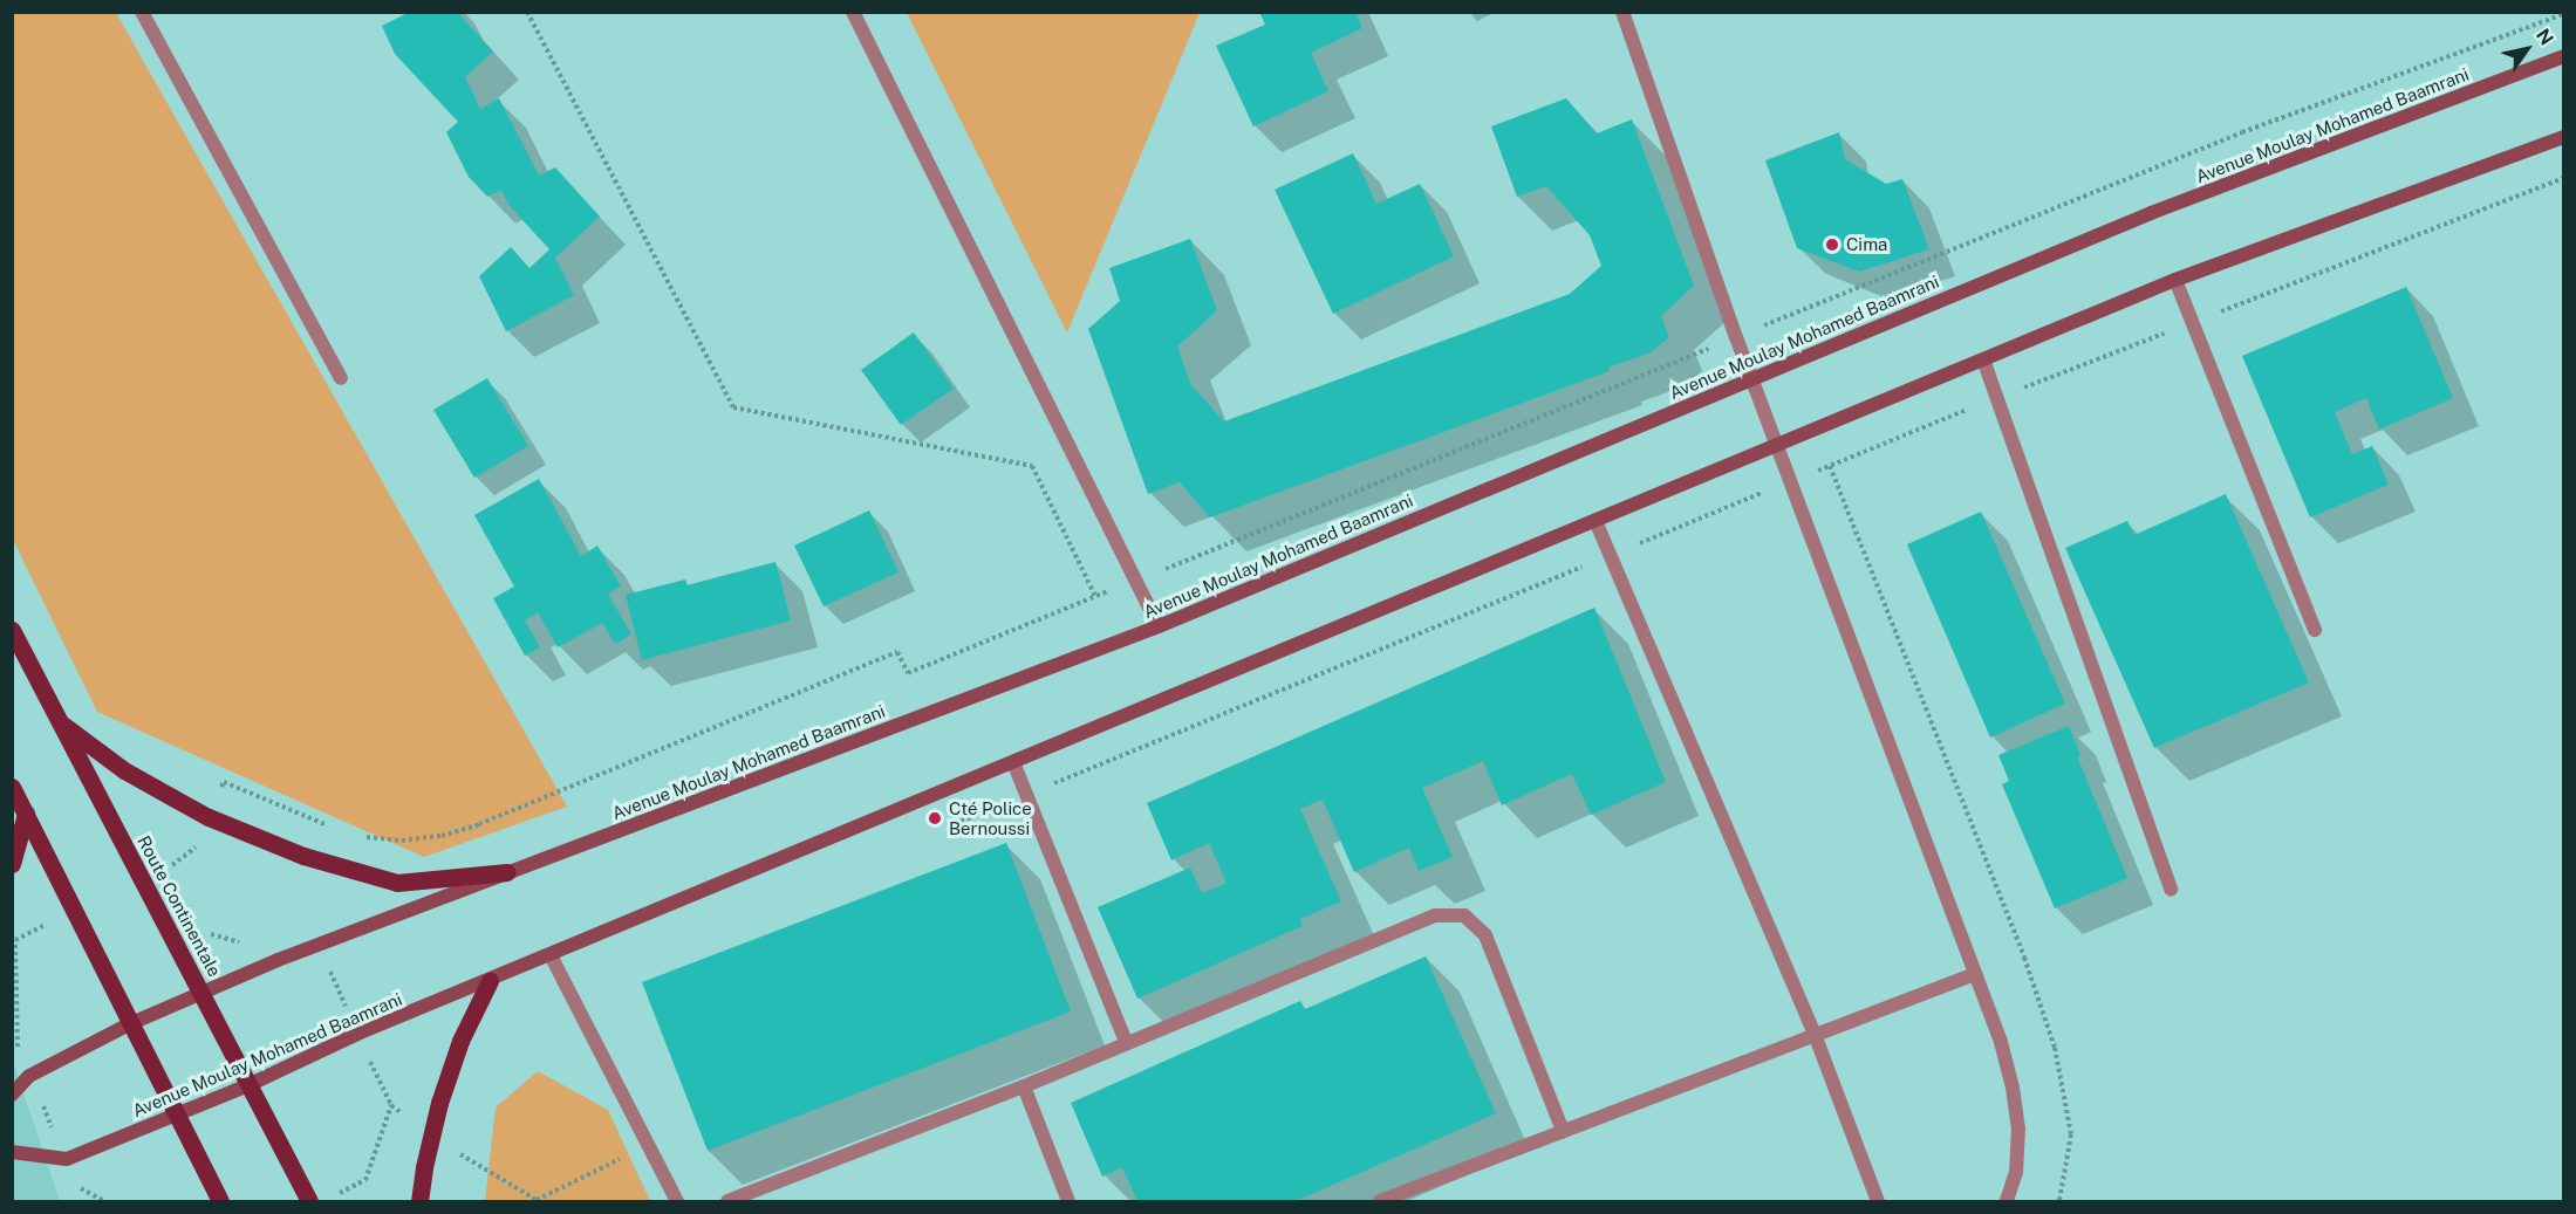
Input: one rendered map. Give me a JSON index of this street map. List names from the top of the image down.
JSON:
{
  "streets": {
    "main road": ["Route Continentale"],
    "street": ["Avenue Moulay Mohamed Baamrani"]
  },
  "crossings": [
    ["Avenue Moulay Mohamed Baamrani", "Route Continentale"]
  ],
  "places": ["Cima", "Cté Police Bernoussi"],
  "north": "top right"
}
